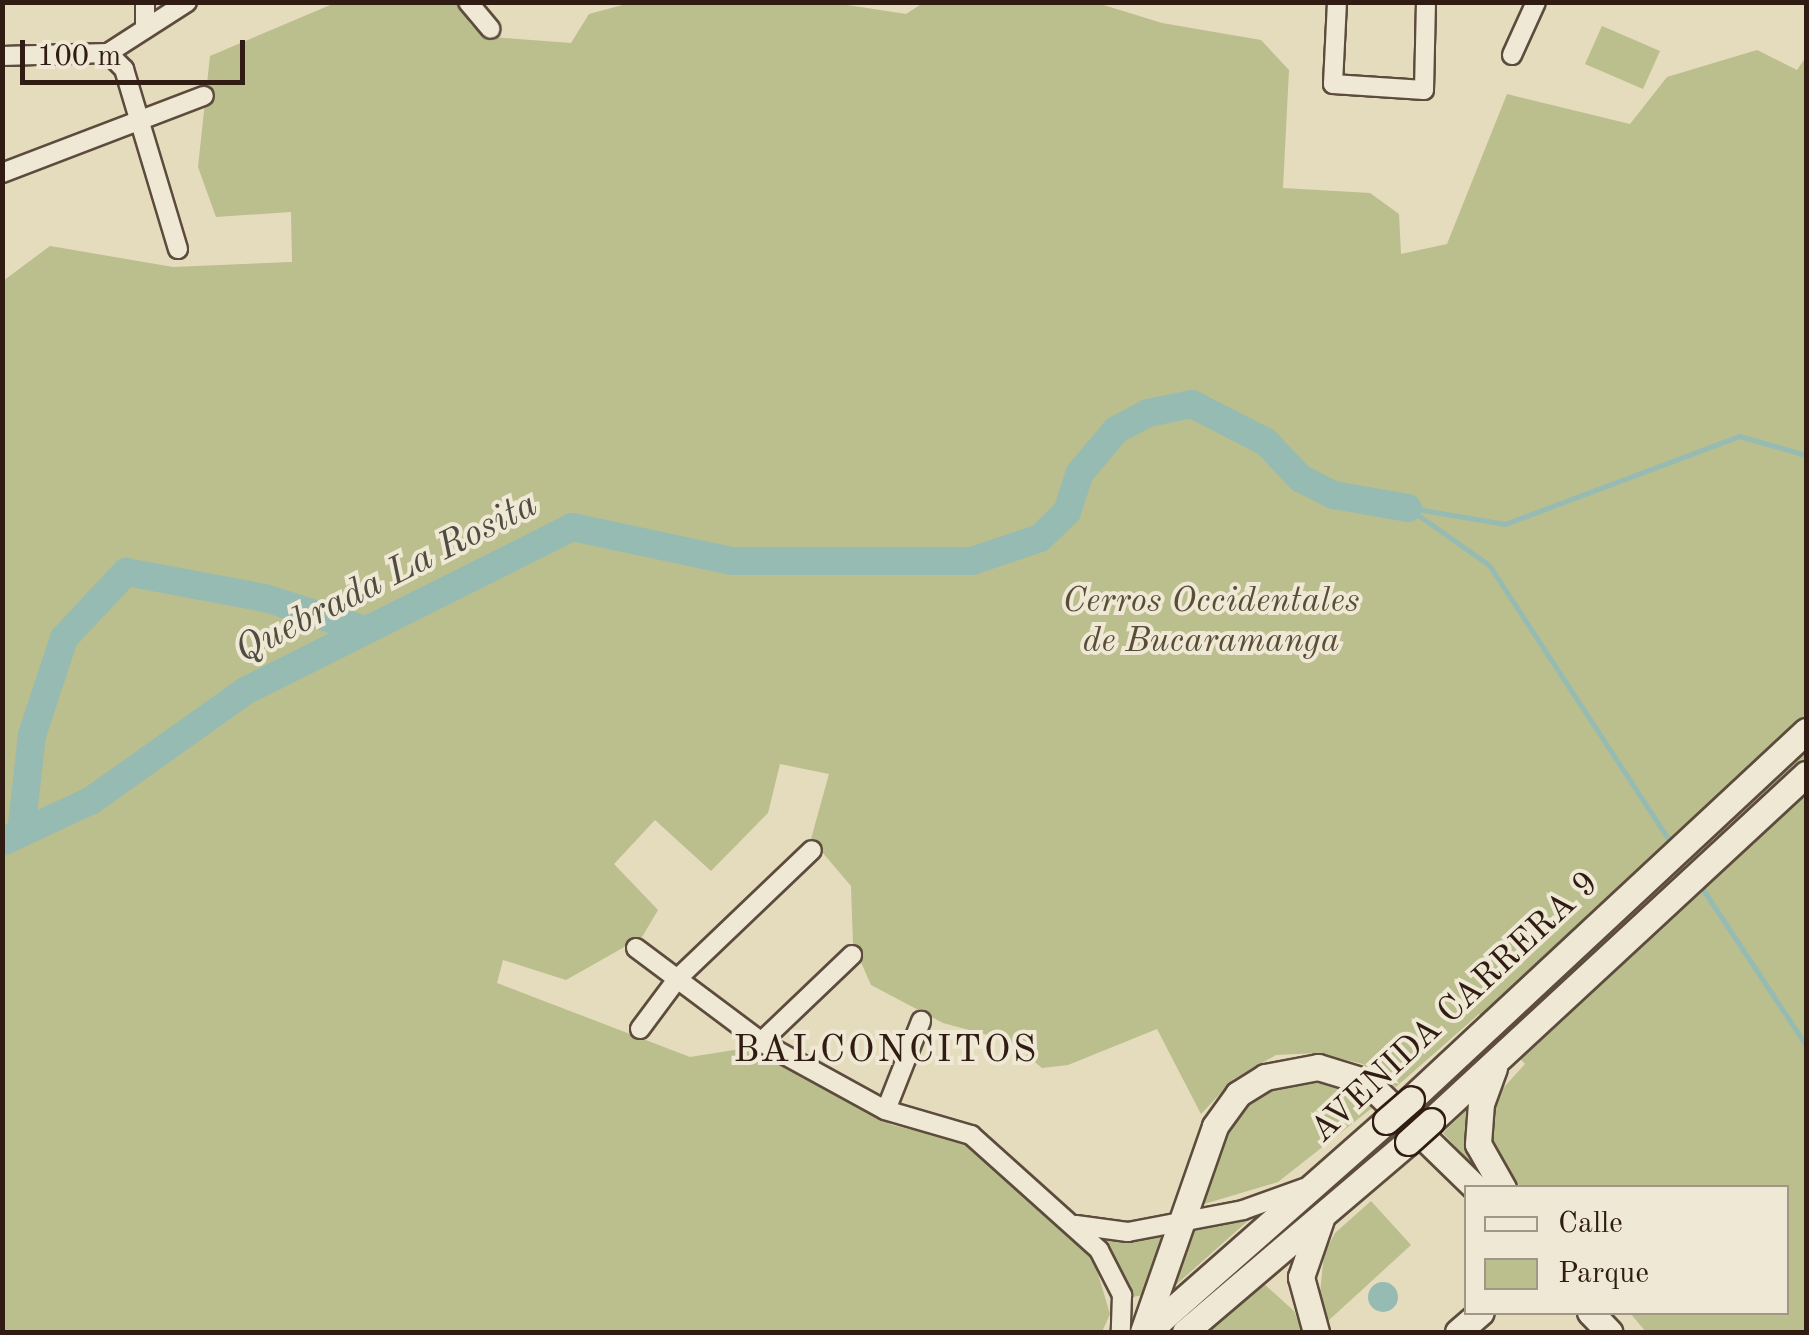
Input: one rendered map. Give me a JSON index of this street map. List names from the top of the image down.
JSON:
{
  "streets": {
    "main road": ["AVENIDA CARRERA 9"]
  },
  "districts": ["BALCONCITOS"],
  "water": ["Quebrada La Rosita"],
  "parks": ["Cerros Occidentales de Bucaramanga"],
  "legend": ["Calle", "Parque"],
  "scale_bar": "100 m"
}
